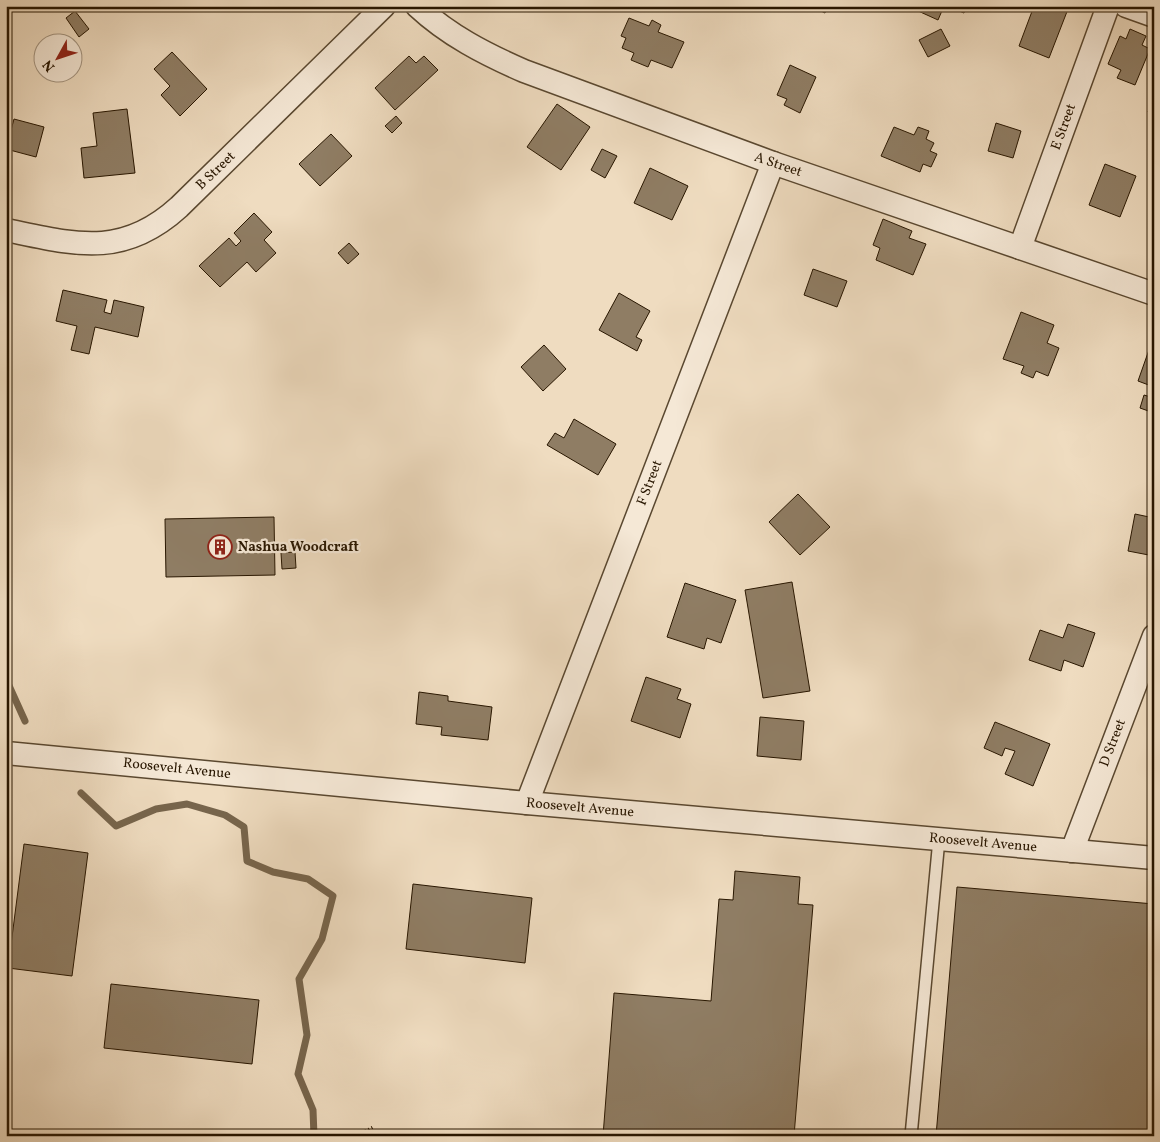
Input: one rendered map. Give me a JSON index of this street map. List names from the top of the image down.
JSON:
{
  "streets": {
    "street": [
      "E Street",
      "A Street",
      "B Street",
      "F Street",
      "D Street",
      "Roosevelt Avenue"
    ]
  },
  "crossings": [
    ["E Street", "A Street"],
    ["A Street", "F Street"],
    ["F Street", "Roosevelt Avenue"],
    ["D Street", "Roosevelt Avenue"]
  ],
  "places": {
    "building": ["Nashua Woodcraft"]
  },
  "north": "bottom left"
}
